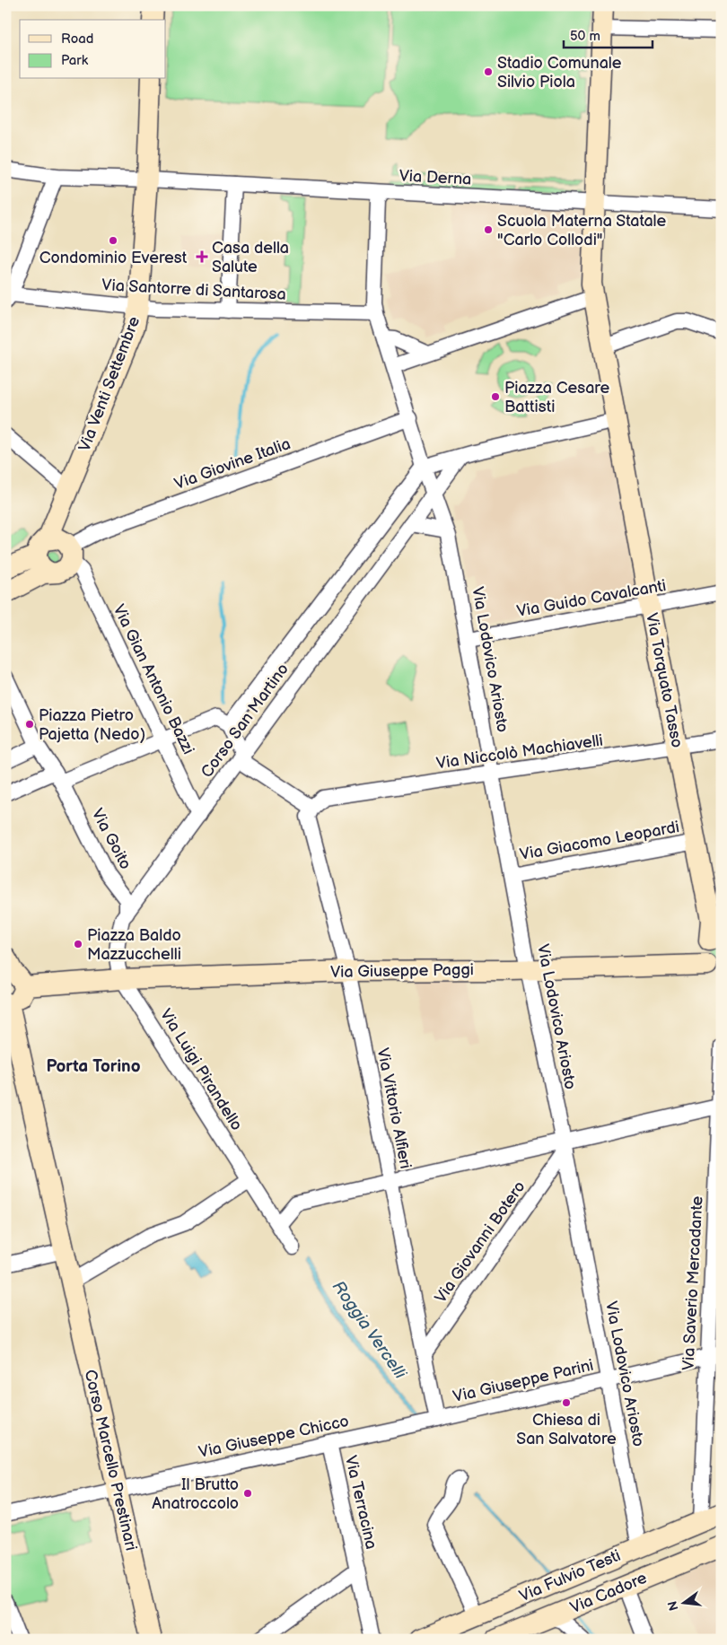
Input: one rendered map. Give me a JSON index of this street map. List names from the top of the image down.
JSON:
{
  "streets": {
    "main road": [
      "Via Venti Settembre",
      "Via Torquato Tasso",
      "Via Giuseppe Paggi",
      "Corso Marcello Prestinari",
      "Via Fulvio Testi",
      "Via Cadore"
    ],
    "street": [
      "Via Derna",
      "Via Santorre di Santarosa",
      "Via Giovine Italia",
      "Via Guido Cavalcanti",
      "Via Lodovico Ariosto",
      "Via Gian Antonio Bazzi",
      "Corso San Martino",
      "Via Niccolò Machiavelli",
      "Via Goito",
      "Via Giacomo Leopardi",
      "Via Luigi Pirandello",
      "Via Vittorio Alfieri",
      "Via Giovanni Botero",
      "Via Saverio Mercadante",
      "Via Giuseppe Parini",
      "Via Giuseppe Chicco",
      "Via Terracina"
    ]
  },
  "crossings": [
    ["Via Derna", "Via Venti Settembre"],
    ["Via Santorre di Santarosa", "Via Venti Settembre"],
    ["Via Venti Settembre", "Via Giovine Italia"],
    ["Via Venti Settembre", "Via Gian Antonio Bazzi"],
    ["Via Giovine Italia", "Via Gian Antonio Bazzi"],
    ["Via Guido Cavalcanti", "Via Lodovico Ariosto"],
    ["Via Guido Cavalcanti", "Via Torquato Tasso"],
    ["Via Lodovico Ariosto", "Corso San Martino"],
    ["Via Lodovico Ariosto", "Via Niccolò Machiavelli"],
    ["Via Lodovico Ariosto", "Via Giacomo Leopardi"],
    ["Via Lodovico Ariosto", "Via Giuseppe Paggi"],
    ["Via Lodovico Ariosto", "Via Giovanni Botero"],
    ["Via Lodovico Ariosto", "Via Giuseppe Parini"],
    ["Via Lodovico Ariosto", "Via Fulvio Testi"],
    ["Via Gian Antonio Bazzi", "Corso San Martino"],
    ["Via Torquato Tasso", "Via Niccolò Machiavelli"],
    ["Via Torquato Tasso", "Via Giacomo Leopardi"],
    ["Via Torquato Tasso", "Via Giuseppe Paggi"],
    ["Corso San Martino", "Via Goito"],
    ["Corso San Martino", "Via Giuseppe Paggi"],
    ["Corso San Martino", "Via Luigi Pirandello"],
    ["Via Niccolò Machiavelli", "Via Vittorio Alfieri"],
    ["Via Giuseppe Paggi", "Via Luigi Pirandello"],
    ["Via Giuseppe Paggi", "Via Vittorio Alfieri"],
    ["Via Vittorio Alfieri", "Via Giovanni Botero"],
    ["Via Vittorio Alfieri", "Via Giuseppe Parini"],
    ["Via Vittorio Alfieri", "Via Giuseppe Chicco"],
    ["Via Saverio Mercadante", "Via Giuseppe Parini"],
    ["Via Saverio Mercadante", "Via Fulvio Testi"],
    ["Via Giuseppe Parini", "Via Giuseppe Chicco"],
    ["Via Giuseppe Chicco", "Corso Marcello Prestinari"],
    ["Via Giuseppe Chicco", "Via Terracina"]
  ],
  "districts": ["Porta Torino"],
  "water": ["Roggia Vercelli"],
  "places": {
    "other": [
      "Stadio Comunale Silvio Piola",
      "Scuola Materna Statale \"Carlo Collodi\"",
      "Condominio Everest",
      "Piazza Cesare Battisti",
      "Piazza Pietro Pajetta (Nedo)",
      "Piazza Baldo Mazzucchelli",
      "Chiesa di San Salvatore",
      "Il Brutto Anatroccolo"
    ],
    "health": ["Casa della Salute"]
  },
  "legend": ["Road", "Park"],
  "scale_bar": "50 m",
  "north": "left"
}
